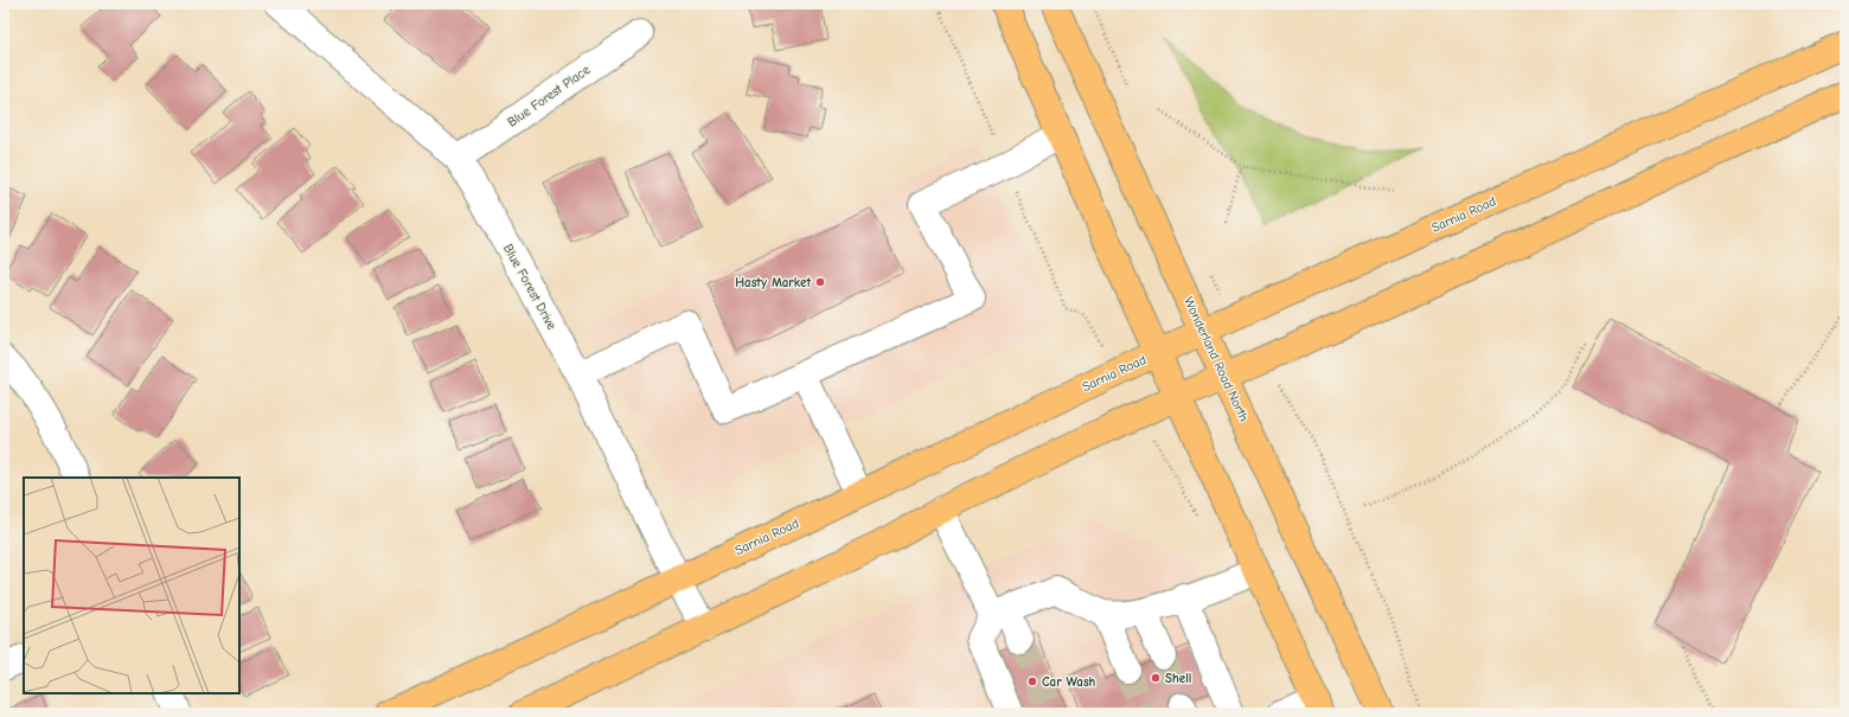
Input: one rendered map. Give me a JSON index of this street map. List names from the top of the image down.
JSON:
{
  "streets": {
    "main road": ["Sarnia Road", "Wonderland Road North"],
    "street": ["Blue Forest Place", "Blue Forest Drive"]
  },
  "crossings": [
    ["Blue Forest Place", "Blue Forest Drive"],
    ["Sarnia Road", "Blue Forest Drive"],
    ["Sarnia Road", "Wonderland Road North"]
  ],
  "places": ["Hasty Market", "Shell", "Car Wash"]
}
